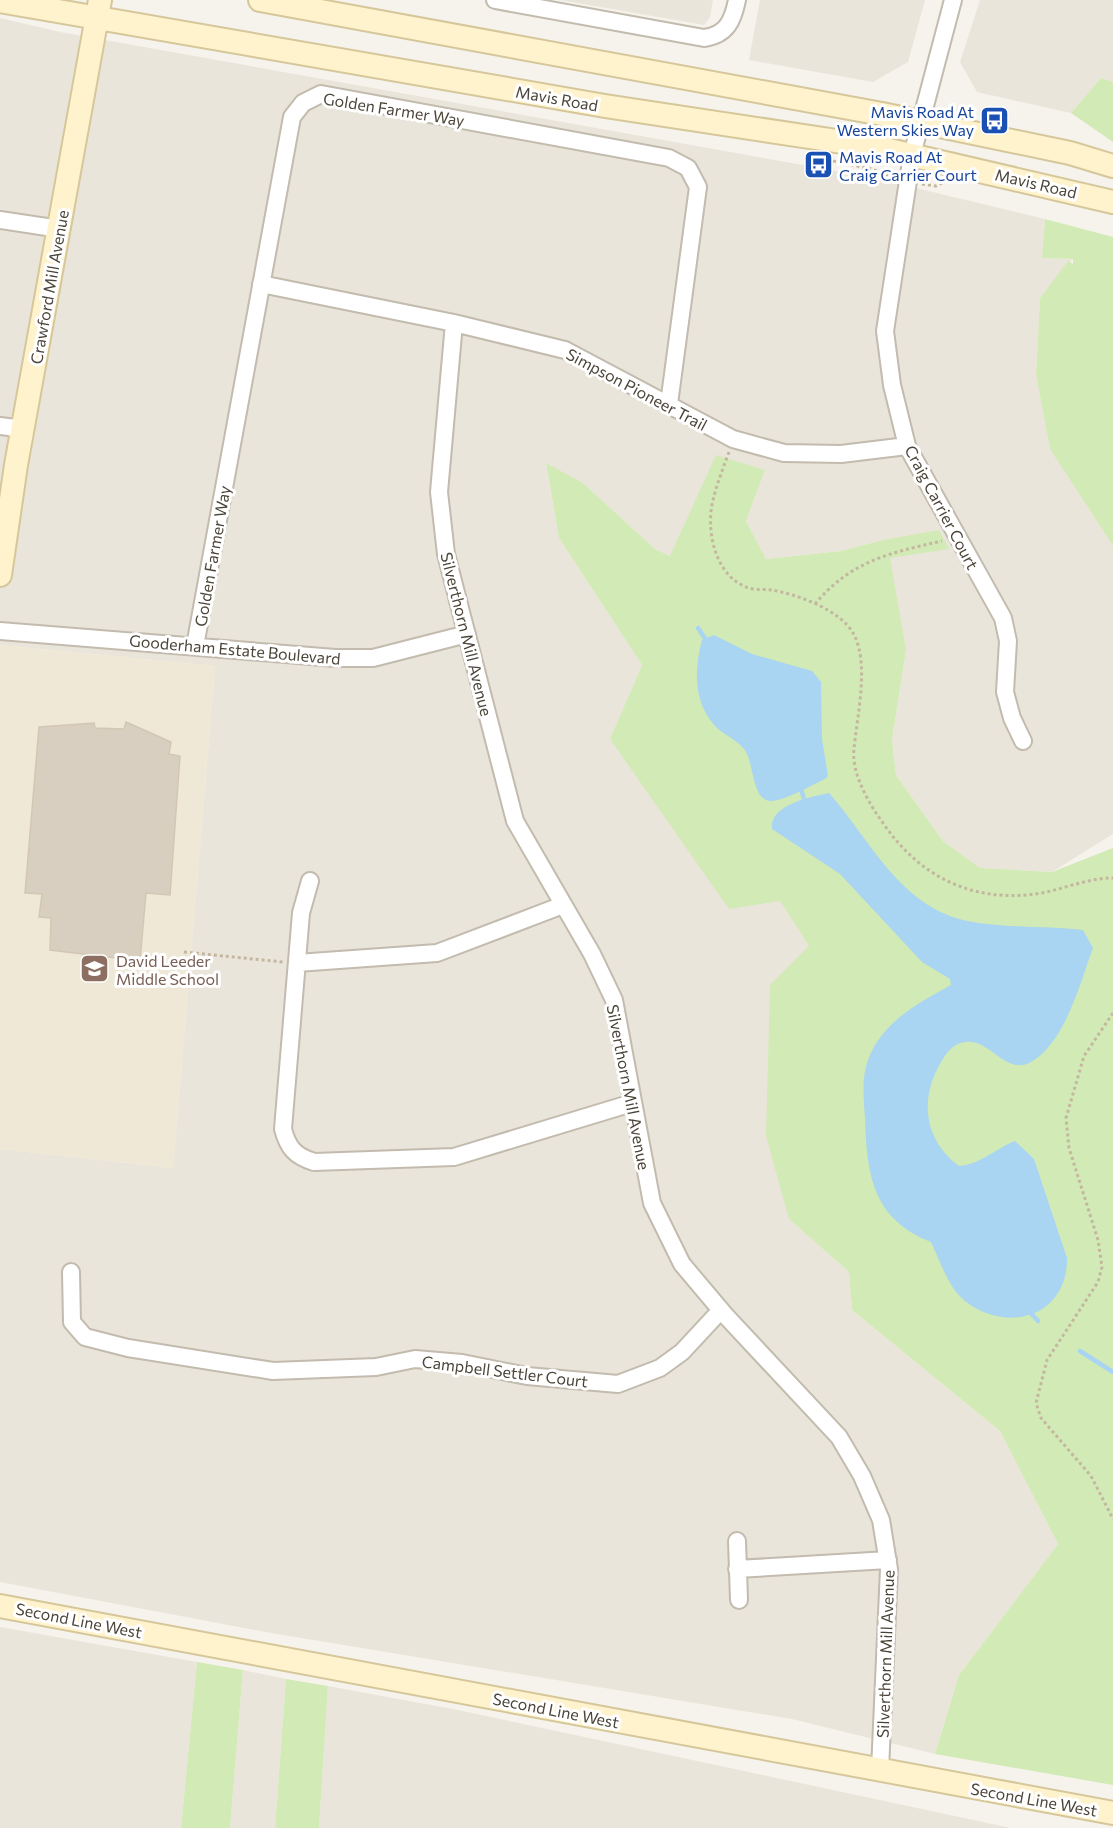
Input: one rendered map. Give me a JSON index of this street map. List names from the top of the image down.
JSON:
{
  "streets": {
    "main road": ["Mavis Road", "Crawford Mill Avenue", "Second Line West"],
    "street": [
      "Golden Farmer Way",
      "Simpson Pioneer Trail",
      "Craig Carrier Court",
      "Silverthorn Mill Avenue",
      "Gooderham Estate Boulevard",
      "Campbell Settler Court"
    ]
  },
  "crossings": [
    ["Mavis Road", "Crawford Mill Avenue"],
    ["Mavis Road", "Craig Carrier Court"],
    ["Golden Farmer Way", "Simpson Pioneer Trail"],
    ["Golden Farmer Way", "Gooderham Estate Boulevard"],
    ["Simpson Pioneer Trail", "Craig Carrier Court"],
    ["Simpson Pioneer Trail", "Silverthorn Mill Avenue"],
    ["Silverthorn Mill Avenue", "Gooderham Estate Boulevard"],
    ["Silverthorn Mill Avenue", "Campbell Settler Court"],
    ["Silverthorn Mill Avenue", "Second Line West"]
  ],
  "places": {
    "bus stop": ["Mavis Road At Western Skies Way", "Mavis Road At Craig Carrier Court"],
    "school or university": ["David Leeder Middle School"]
  }
}
